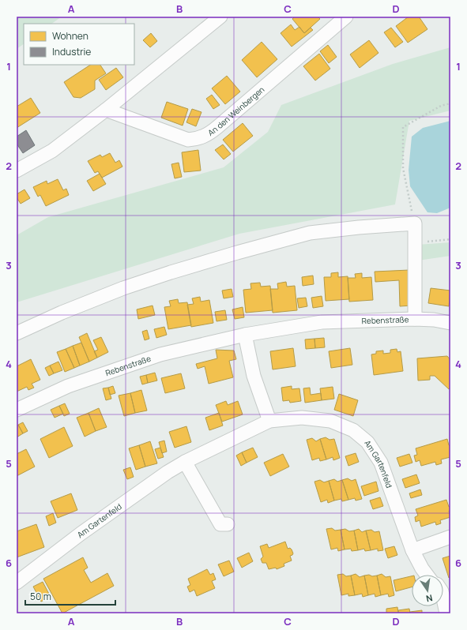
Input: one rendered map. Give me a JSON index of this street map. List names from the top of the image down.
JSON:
{
  "streets": {
    "street": ["An den Weinbergen", "Rebenstraße", "Am Gartenfeld"]
  },
  "legend": ["Wohnen", "Industrie"],
  "scale_bar": "50 m",
  "north": "bottom",
  "grid": {
    "columns": [
      "A",
      "B",
      "C",
      "D"
    ],
    "rows": [
      "1",
      "2",
      "3",
      "4",
      "5",
      "6"
    ]
  }
}
